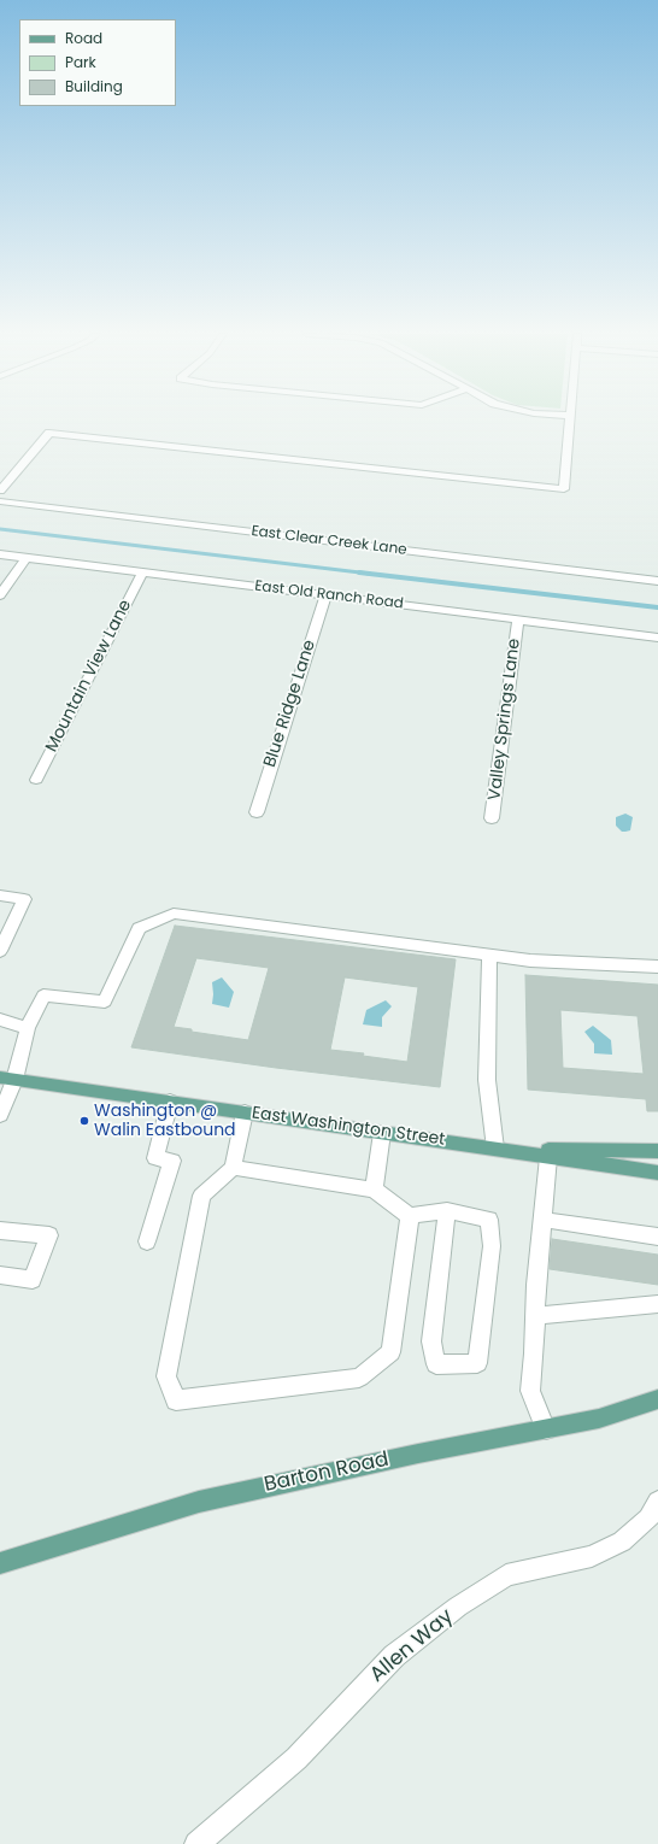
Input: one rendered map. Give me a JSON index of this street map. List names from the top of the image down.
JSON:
{
  "streets": {
    "main road": ["East Washington Street", "Barton Road"],
    "street": [
      "East Clear Creek Lane",
      "East Old Ranch Road",
      "Mountain View Lane",
      "Blue Ridge Lane",
      "Valley Springs Lane",
      "Allen Way"
    ]
  },
  "crossings": [
    ["East Old Ranch Road", "Mountain View Lane"],
    ["East Old Ranch Road", "Blue Ridge Lane"],
    ["East Old Ranch Road", "Valley Springs Lane"]
  ],
  "places": ["Washington @ Walin Eastbound"],
  "legend": ["Road", "Park", "Building"]
}
